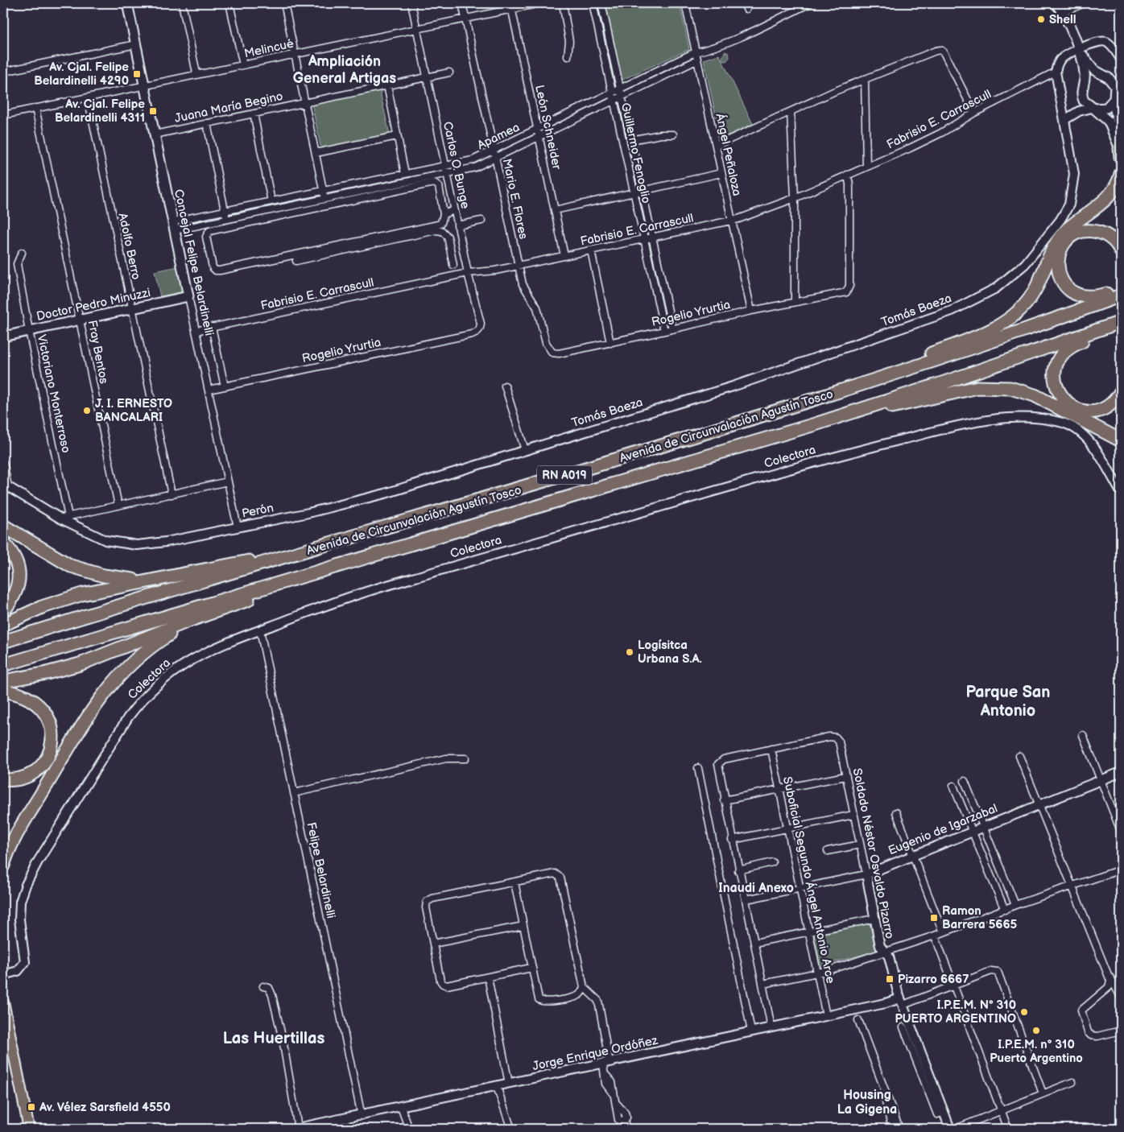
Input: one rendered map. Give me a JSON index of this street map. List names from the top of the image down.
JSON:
{
  "streets": {
    "highway": ["Avenida de Circunvalación Agustín Tosco", "RN A019"],
    "main road": ["Concejal Felipe Belardinelli", "Doctor Pedro Minuzzi"],
    "street": [
      "Melincué",
      "Juana María Begino",
      "Fabrisio E. Carrascull",
      "León Schneider",
      "Apamea",
      "Guillermo Fenoglio",
      "Ángel Peñaloza",
      "Carlos O. Bunge",
      "Mario E. Flores",
      "Adolfo Berro",
      "Tomás Baeza",
      "Rogelio Yrurtia",
      "Fray Bentos",
      "Victoriano Monterroso",
      "Colectora",
      "Perón",
      "Eugenio de Igarzabal",
      "Soldado Néstor Osvaldo Pizarro",
      "Felipe Belardinelli",
      "Suboficial Segundo Ángel Antonio Arce",
      "Jorge Enrique Ordóñez"
    ]
  },
  "crossings": [
    ["Melincué", "León Schneider"],
    ["Melincué", "Carlos O. Bunge"],
    ["Melincué", "Mario E. Flores"],
    ["Melincué", "Adolfo Berro"],
    ["Melincué", "Concejal Felipe Belardinelli"],
    ["Melincué", "Fray Bentos"],
    ["Juana María Begino", "Carlos O. Bunge"],
    ["Juana María Begino", "Concejal Felipe Belardinelli"],
    ["Fabrisio E. Carrascull", "León Schneider"],
    ["Fabrisio E. Carrascull", "Guillermo Fenoglio"],
    ["Fabrisio E. Carrascull", "Ángel Peñaloza"],
    ["Fabrisio E. Carrascull", "Carlos O. Bunge"],
    ["Fabrisio E. Carrascull", "Mario E. Flores"],
    ["Fabrisio E. Carrascull", "Concejal Felipe Belardinelli"],
    ["Fabrisio E. Carrascull", "Tomás Baeza"],
    ["Fabrisio E. Carrascull", "Rogelio Yrurtia"],
    ["León Schneider", "Apamea"],
    ["Apamea", "Guillermo Fenoglio"],
    ["Apamea", "Ángel Peñaloza"],
    ["Apamea", "Carlos O. Bunge"],
    ["Apamea", "Mario E. Flores"],
    ["Apamea", "Concejal Felipe Belardinelli"],
    ["Guillermo Fenoglio", "Rogelio Yrurtia"],
    ["Ángel Peñaloza", "Rogelio Yrurtia"],
    ["Carlos O. Bunge", "Rogelio Yrurtia"],
    ["Mario E. Flores", "Rogelio Yrurtia"],
    ["Adolfo Berro", "Doctor Pedro Minuzzi"],
    ["Concejal Felipe Belardinelli", "Doctor Pedro Minuzzi"],
    ["Concejal Felipe Belardinelli", "Rogelio Yrurtia"],
    ["Concejal Felipe Belardinelli", "Perón"],
    ["Doctor Pedro Minuzzi", "Fray Bentos"],
    ["Doctor Pedro Minuzzi", "Victoriano Monterroso"],
    ["Tomás Baeza", "Perón"],
    ["Victoriano Monterroso", "Perón"],
    ["Colectora", "Felipe Belardinelli"],
    ["Eugenio de Igarzabal", "Soldado Néstor Osvaldo Pizarro"],
    ["Eugenio de Igarzabal", "Suboficial Segundo Ángel Antonio Arce"],
    ["Soldado Néstor Osvaldo Pizarro", "Suboficial Segundo Ángel Antonio Arce"],
    ["Soldado Néstor Osvaldo Pizarro", "Jorge Enrique Ordóñez"],
    ["Felipe Belardinelli", "Jorge Enrique Ordóñez"],
    ["Suboficial Segundo Ángel Antonio Arce", "Jorge Enrique Ordóñez"]
  ],
  "districts": [
    "Ampliación General Artigas",
    "Parque San Antonio",
    "Inaudi Anexo",
    "Las Huertillas",
    "Housing La Gigena"
  ],
  "places": {
    "other": [
      "Shell",
      "J. I. ERNESTO BANCALARI",
      "Logísitca Urbana S.A.",
      "I.P.E.M. N° 310 PUERTO ARGENTINO",
      "I.P.E.M. n° 310 Puerto Argentino"
    ],
    "transit": [
      "Av. Cjal. Felipe Belardinelli 4290",
      "Av. Cjal. Felipe Belardinelli 4311",
      "Ramon Barrera 5665",
      "Pizarro 6667",
      "Av. Vélez Sarsfield 4550"
    ]
  }
}
